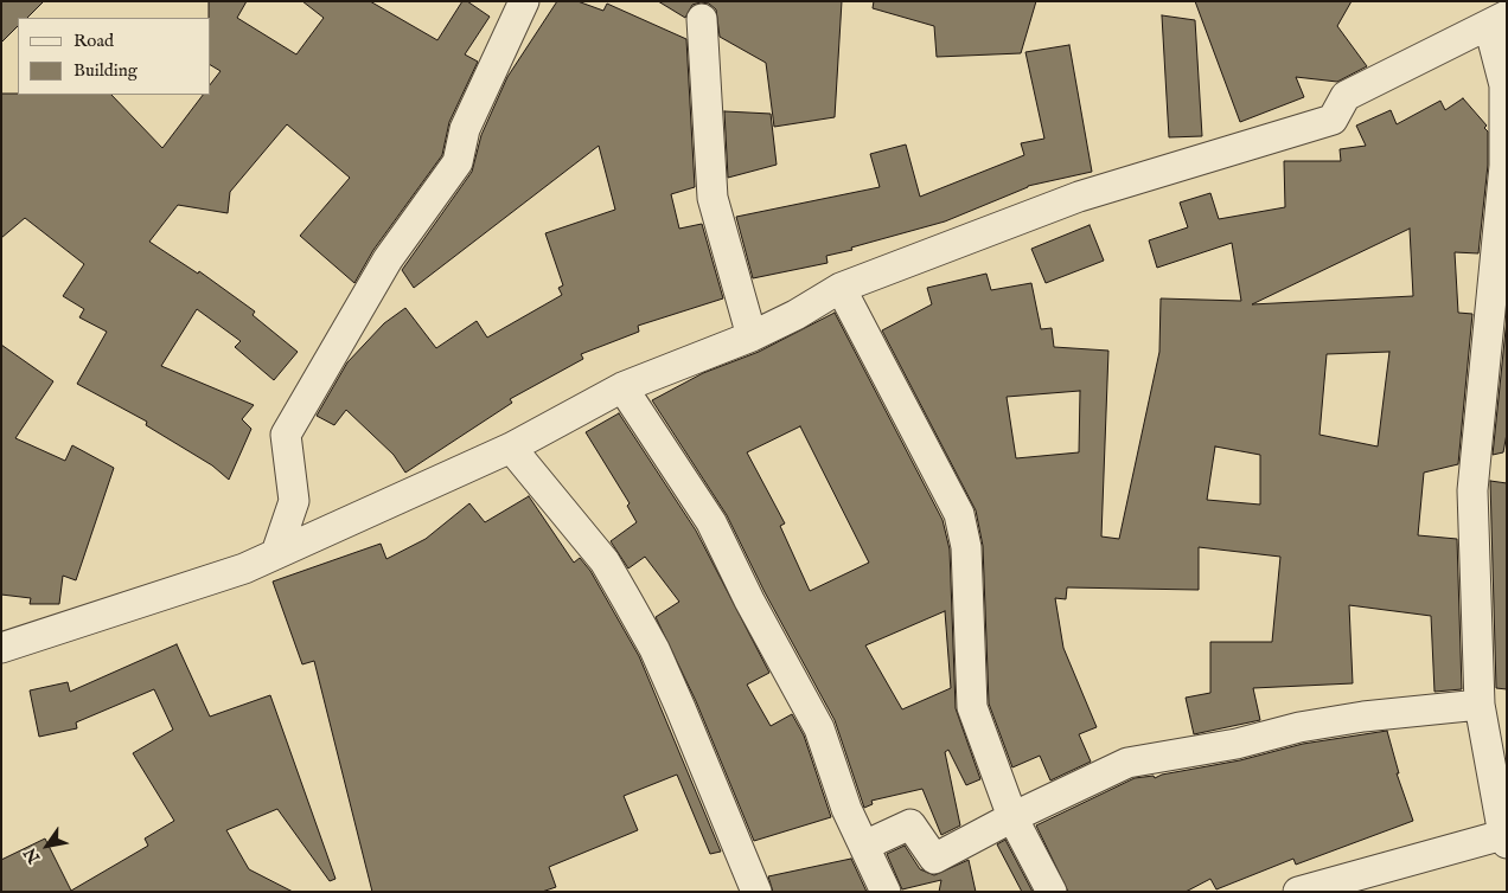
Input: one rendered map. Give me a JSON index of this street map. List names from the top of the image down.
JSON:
{
  "legend": ["Road", "Building"],
  "north": "bottom left"
}
